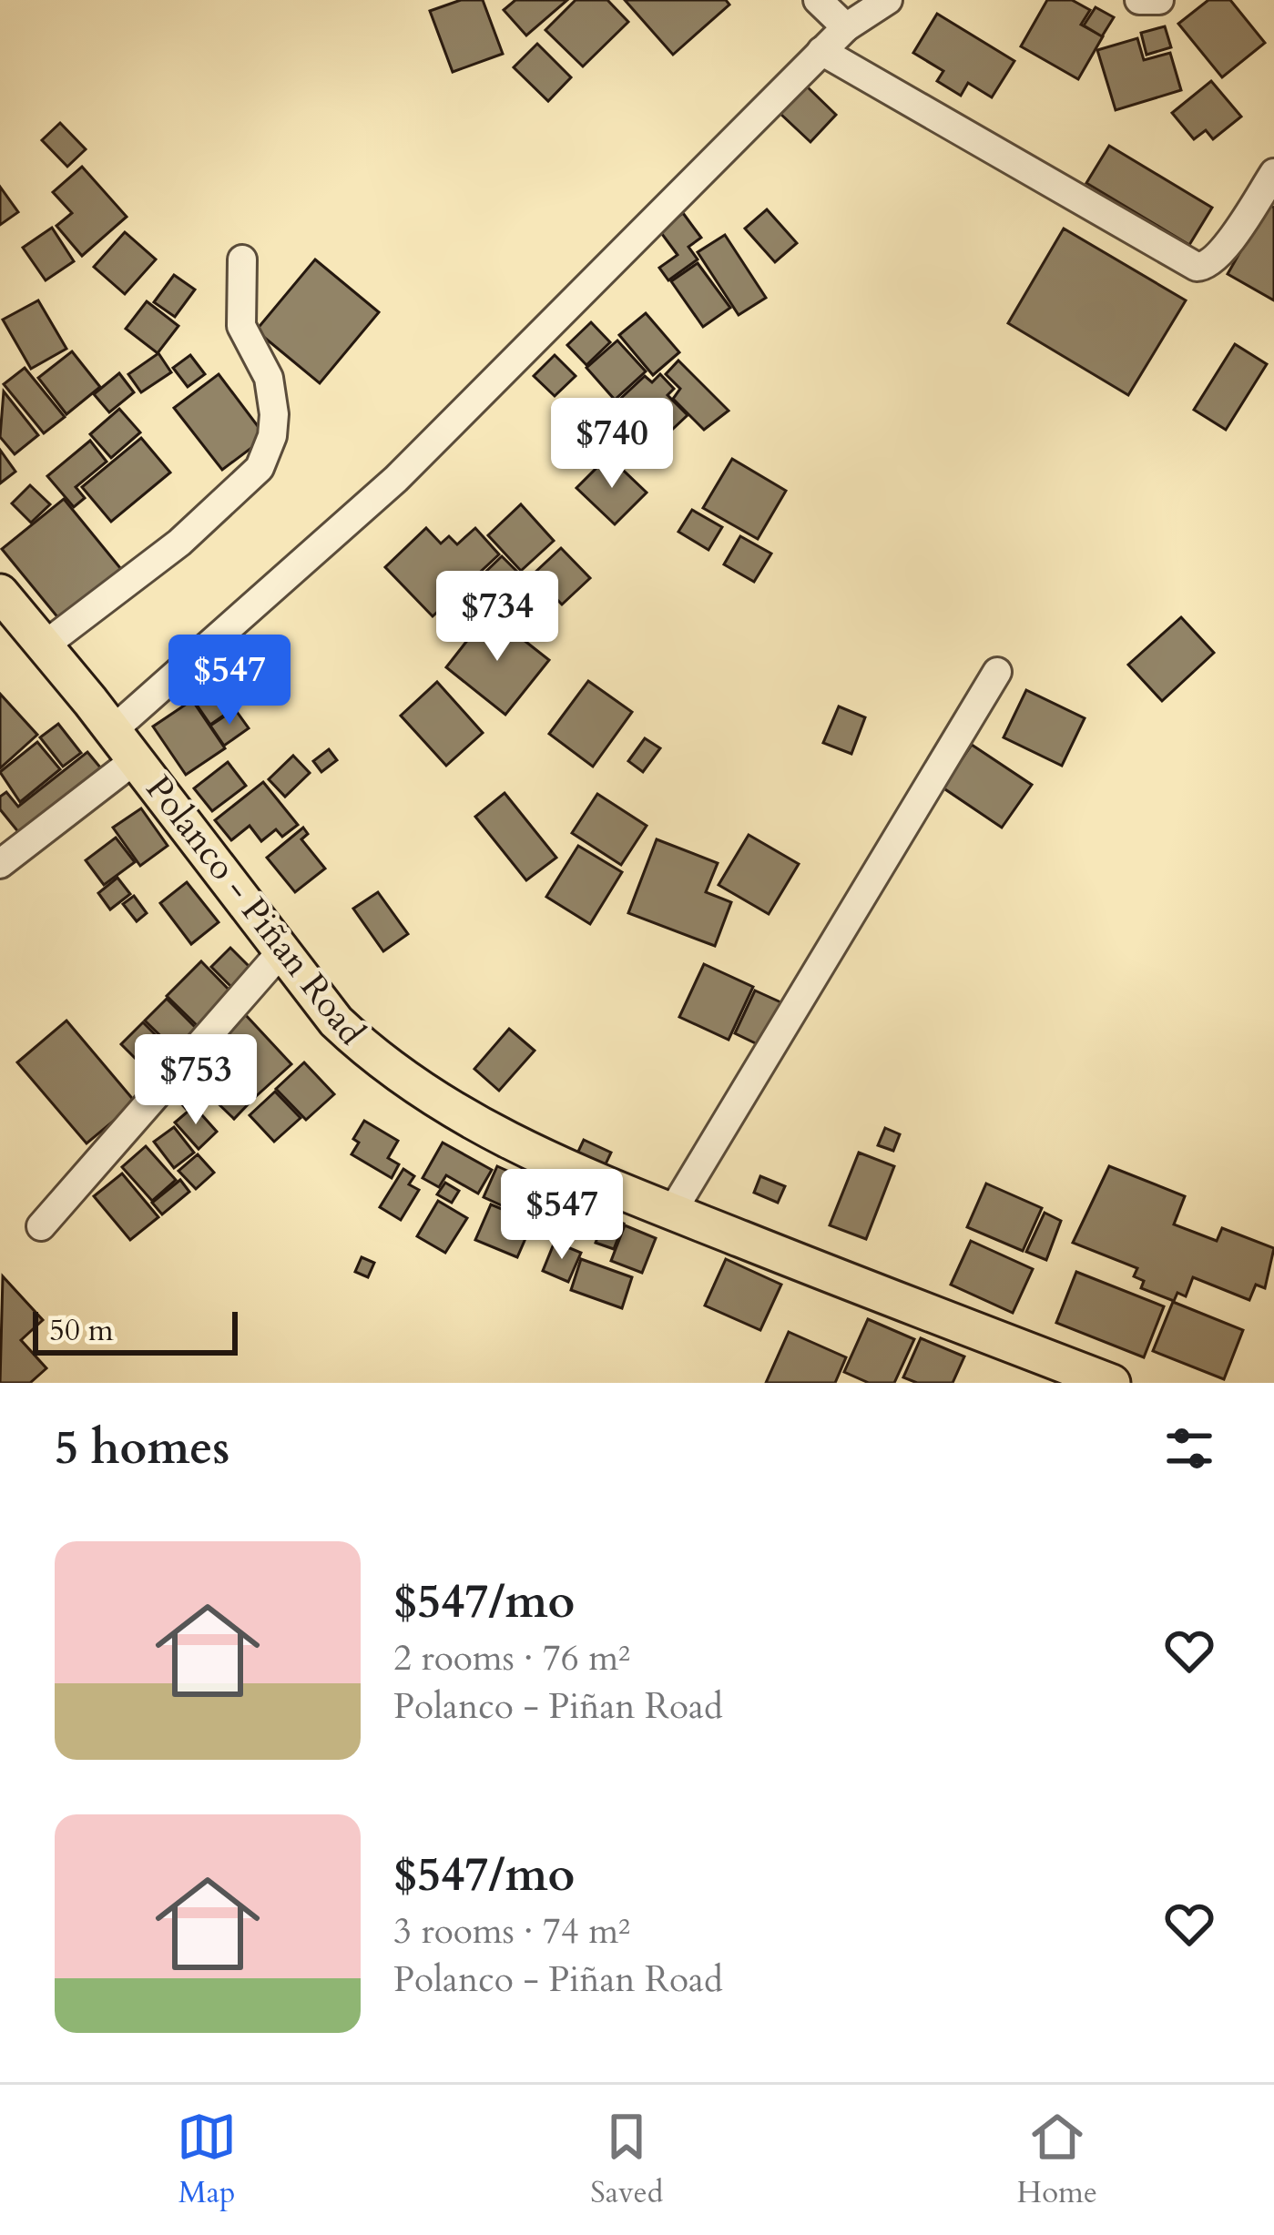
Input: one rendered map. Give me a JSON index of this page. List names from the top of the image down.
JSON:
{
  "streets": {
    "main road": ["Polanco - Piñan Road"]
  },
  "scale_bar": "50 m",
  "page": {
    "price": [
      "$740",
      "$734",
      "$547",
      "$753",
      "$547"
    ],
    "scale": "50 m",
    "heading": "5 homes",
    "list": [
      {
        "name": "$547/mo",
        "note": "2 rooms · 76 m² · Polanco - Piñan Road"
      },
      {
        "name": "$547/mo",
        "note": "3 rooms · 74 m² · Polanco - Piñan Road"
      }
    ],
    "tabs": ["Map", "Saved", "Home"]
  }
}
